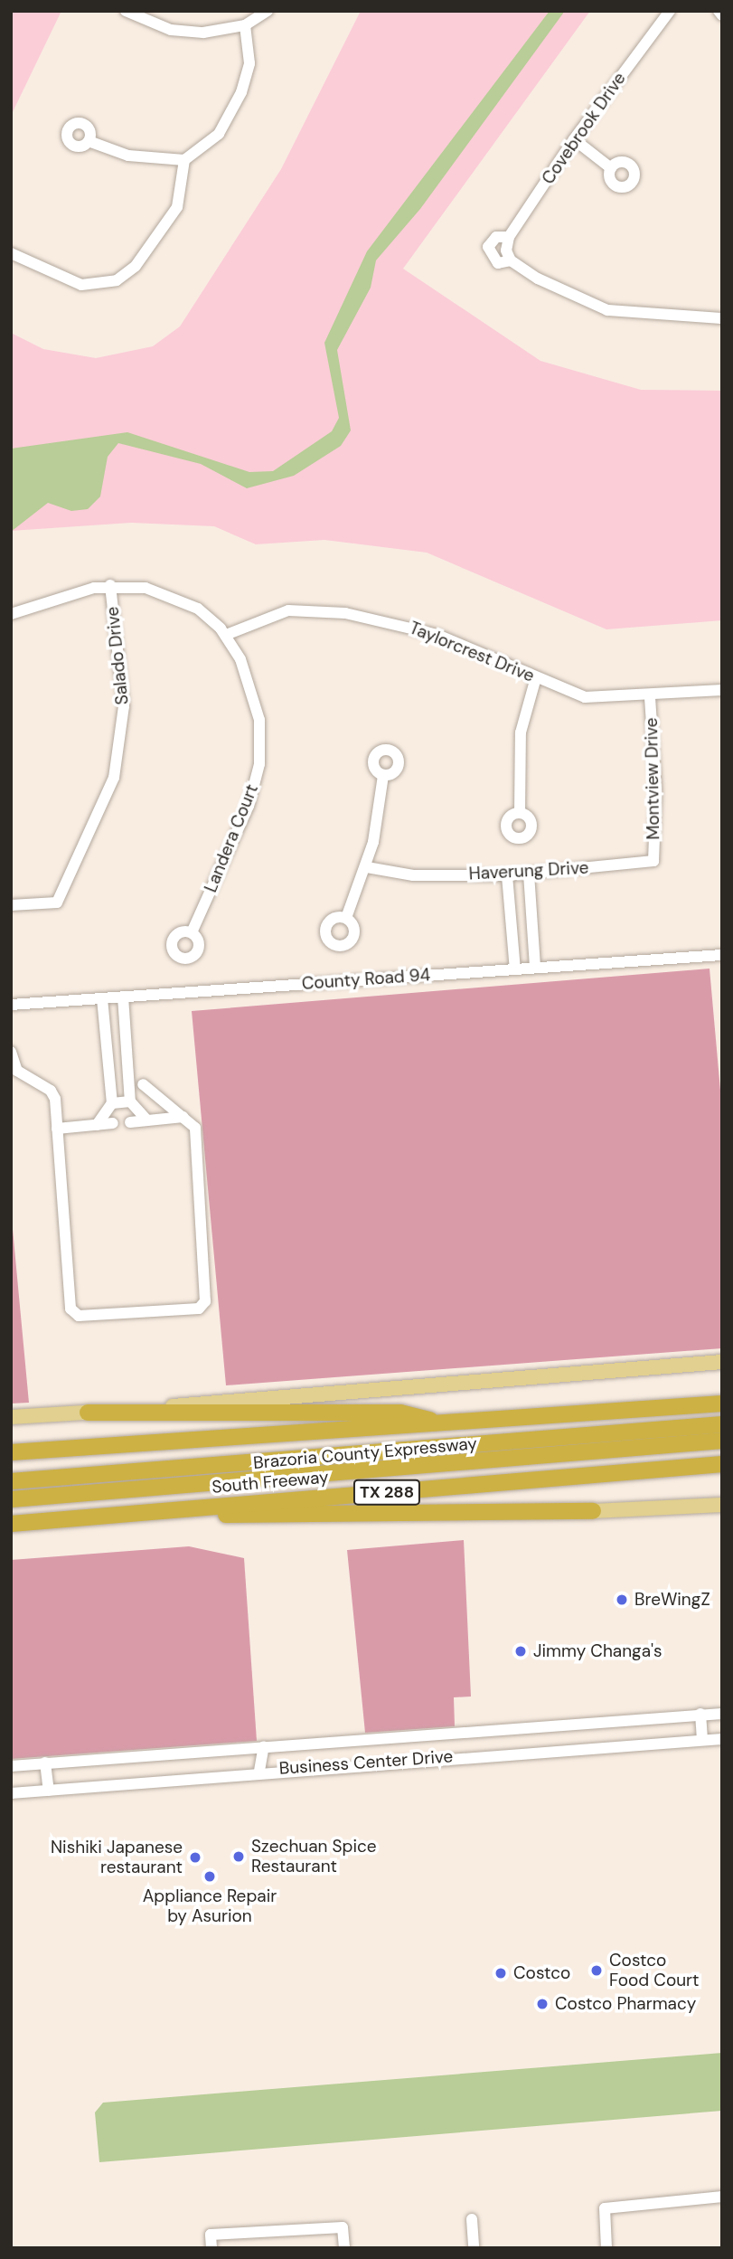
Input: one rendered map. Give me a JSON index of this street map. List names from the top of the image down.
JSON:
{
  "streets": {
    "highway": ["Brazoria County Expressway", "South Freeway", "TX 288"],
    "street": [
      "Covebrook Drive",
      "Taylorcrest Drive",
      "Salado Drive",
      "Montview Drive",
      "Landera Court",
      "Haverung Drive",
      "County Road 94",
      "Business Center Drive"
    ]
  },
  "crossings": [
    ["Taylorcrest Drive", "Montview Drive"],
    ["Taylorcrest Drive", "Landera Court"],
    ["Montview Drive", "Haverung Drive"]
  ],
  "places": [
    "BreWingZ",
    "Jimmy Changa's",
    "Szechuan Spice Restaurant",
    "Nishiki Japanese restaurant",
    "Appliance Repair by Asurion",
    "Costco Food Court",
    "Costco",
    "Costco Pharmacy"
  ]
}
